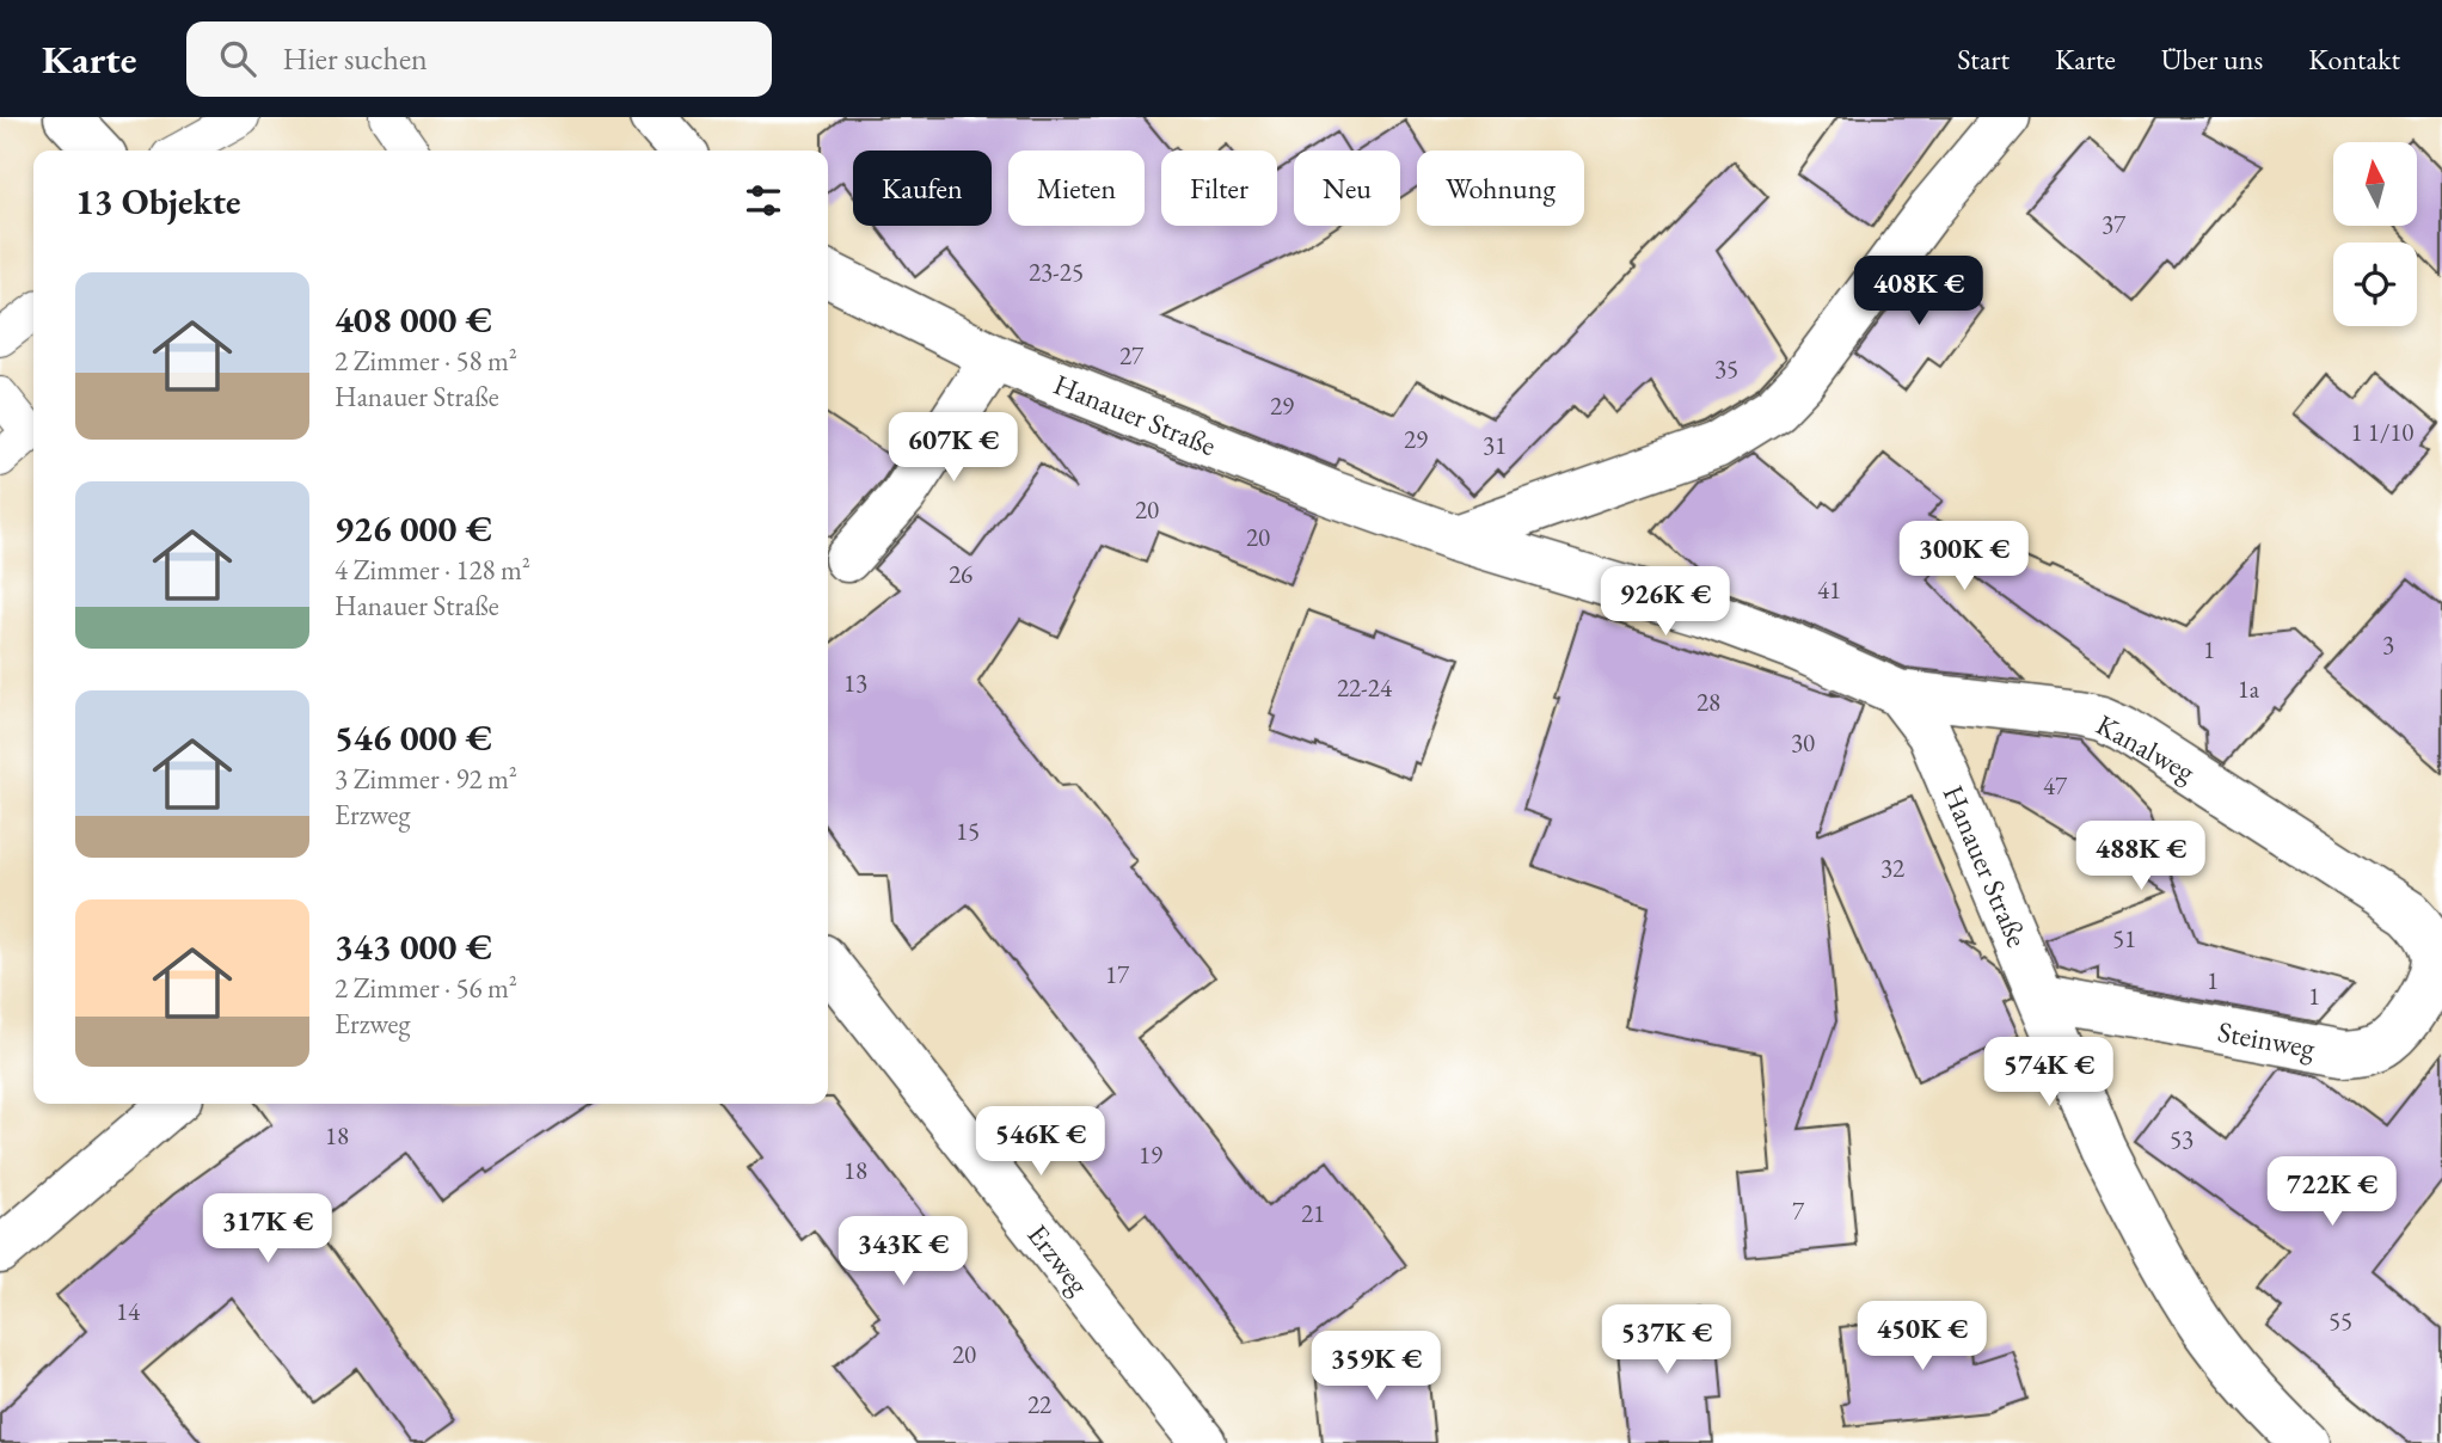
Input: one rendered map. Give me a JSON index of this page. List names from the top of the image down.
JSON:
{
  "streets": {
    "street": [
      "Hanauer Straße",
      "Kanalweg",
      "Steinweg",
      "Erzweg"
    ]
  },
  "crossings": [
    ["Hanauer Straße", "Kanalweg"],
    ["Hanauer Straße", "Steinweg"],
    ["Kanalweg", "Steinweg"]
  ],
  "house_numbers": [
    "37",
    "23-25",
    "27",
    "35",
    "29",
    "1 1/10",
    "29",
    "31",
    "20",
    "20",
    "26",
    "41",
    "3",
    "1",
    "13",
    "22-24",
    "1a",
    "28",
    "30",
    "47",
    "15",
    "32",
    "51",
    "17",
    "1",
    "1",
    "18",
    "53",
    "19",
    "18",
    "7",
    "21",
    "14",
    "55",
    "20",
    "22"
  ],
  "north": "top",
  "page": {
    "header": "Karte",
    "search": "Hier suchen",
    "nav": [
      "Start",
      "Karte",
      "Über uns",
      "Kontakt"
    ],
    "chip": [
      "Kaufen",
      "Mieten",
      "Filter",
      "Neu",
      "Wohnung"
    ],
    "heading": "13 Objekte",
    "list": [
      {
        "name": "408 000 €",
        "note": "2 Zimmer · 58 m² · Hanauer Straße"
      },
      {
        "name": "926 000 €",
        "note": "4 Zimmer · 128 m² · Hanauer Straße"
      },
      {
        "name": "546 000 €",
        "note": "3 Zimmer · 92 m² · Erzweg"
      },
      {
        "name": "343 000 €",
        "note": "2 Zimmer · 56 m² · Erzweg"
      }
    ],
    "price": [
      "408K €",
      "607K €",
      "300K €",
      "926K €",
      "488K €",
      "574K €",
      "546K €",
      "722K €",
      "317K €",
      "343K €",
      "450K €",
      "537K €",
      "359K €"
    ]
  }
}
